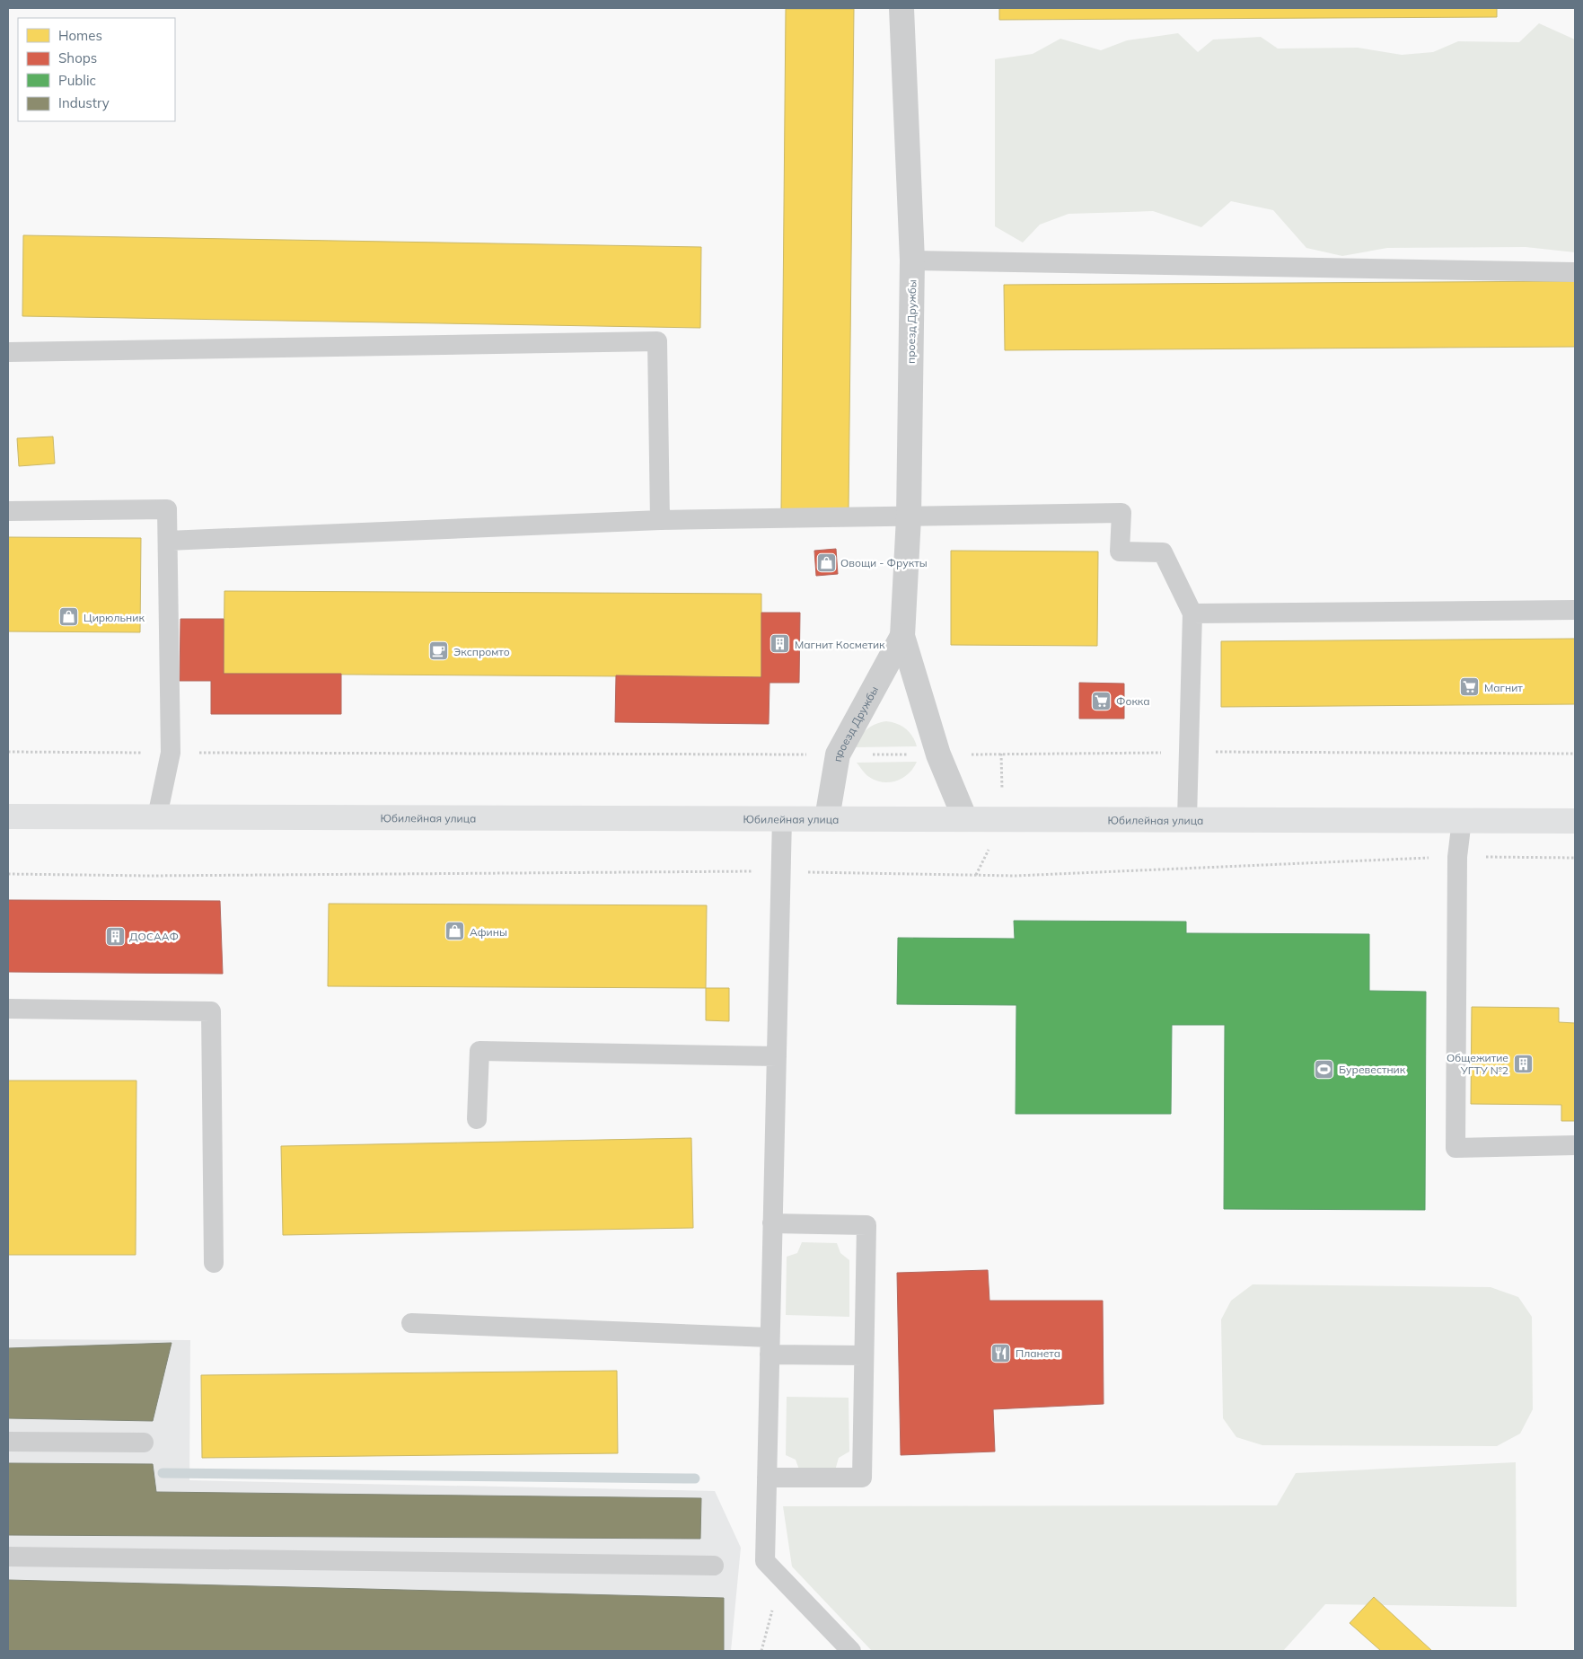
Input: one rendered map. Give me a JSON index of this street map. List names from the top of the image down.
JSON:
{
  "streets": {
    "street": ["проезд Дружбы", "Юбилейная улица"]
  },
  "crossings": [
    ["проезд Дружбы", "Юбилейная улица"]
  ],
  "places": {
    "shop": ["Овощи - Фрукты", "Цирюльник", "Афины"],
    "building": ["Магнит Косметик", "ДОСААФ", "Общежитие УГТУ №2"],
    "cafe": ["Экспромто"],
    "supermarket": ["Магнит", "Фокка"],
    "sports": ["Буревестник"],
    "restaurant": ["Планета"]
  },
  "legend": [
    "Homes",
    "Shops",
    "Public",
    "Industry"
  ]
}
